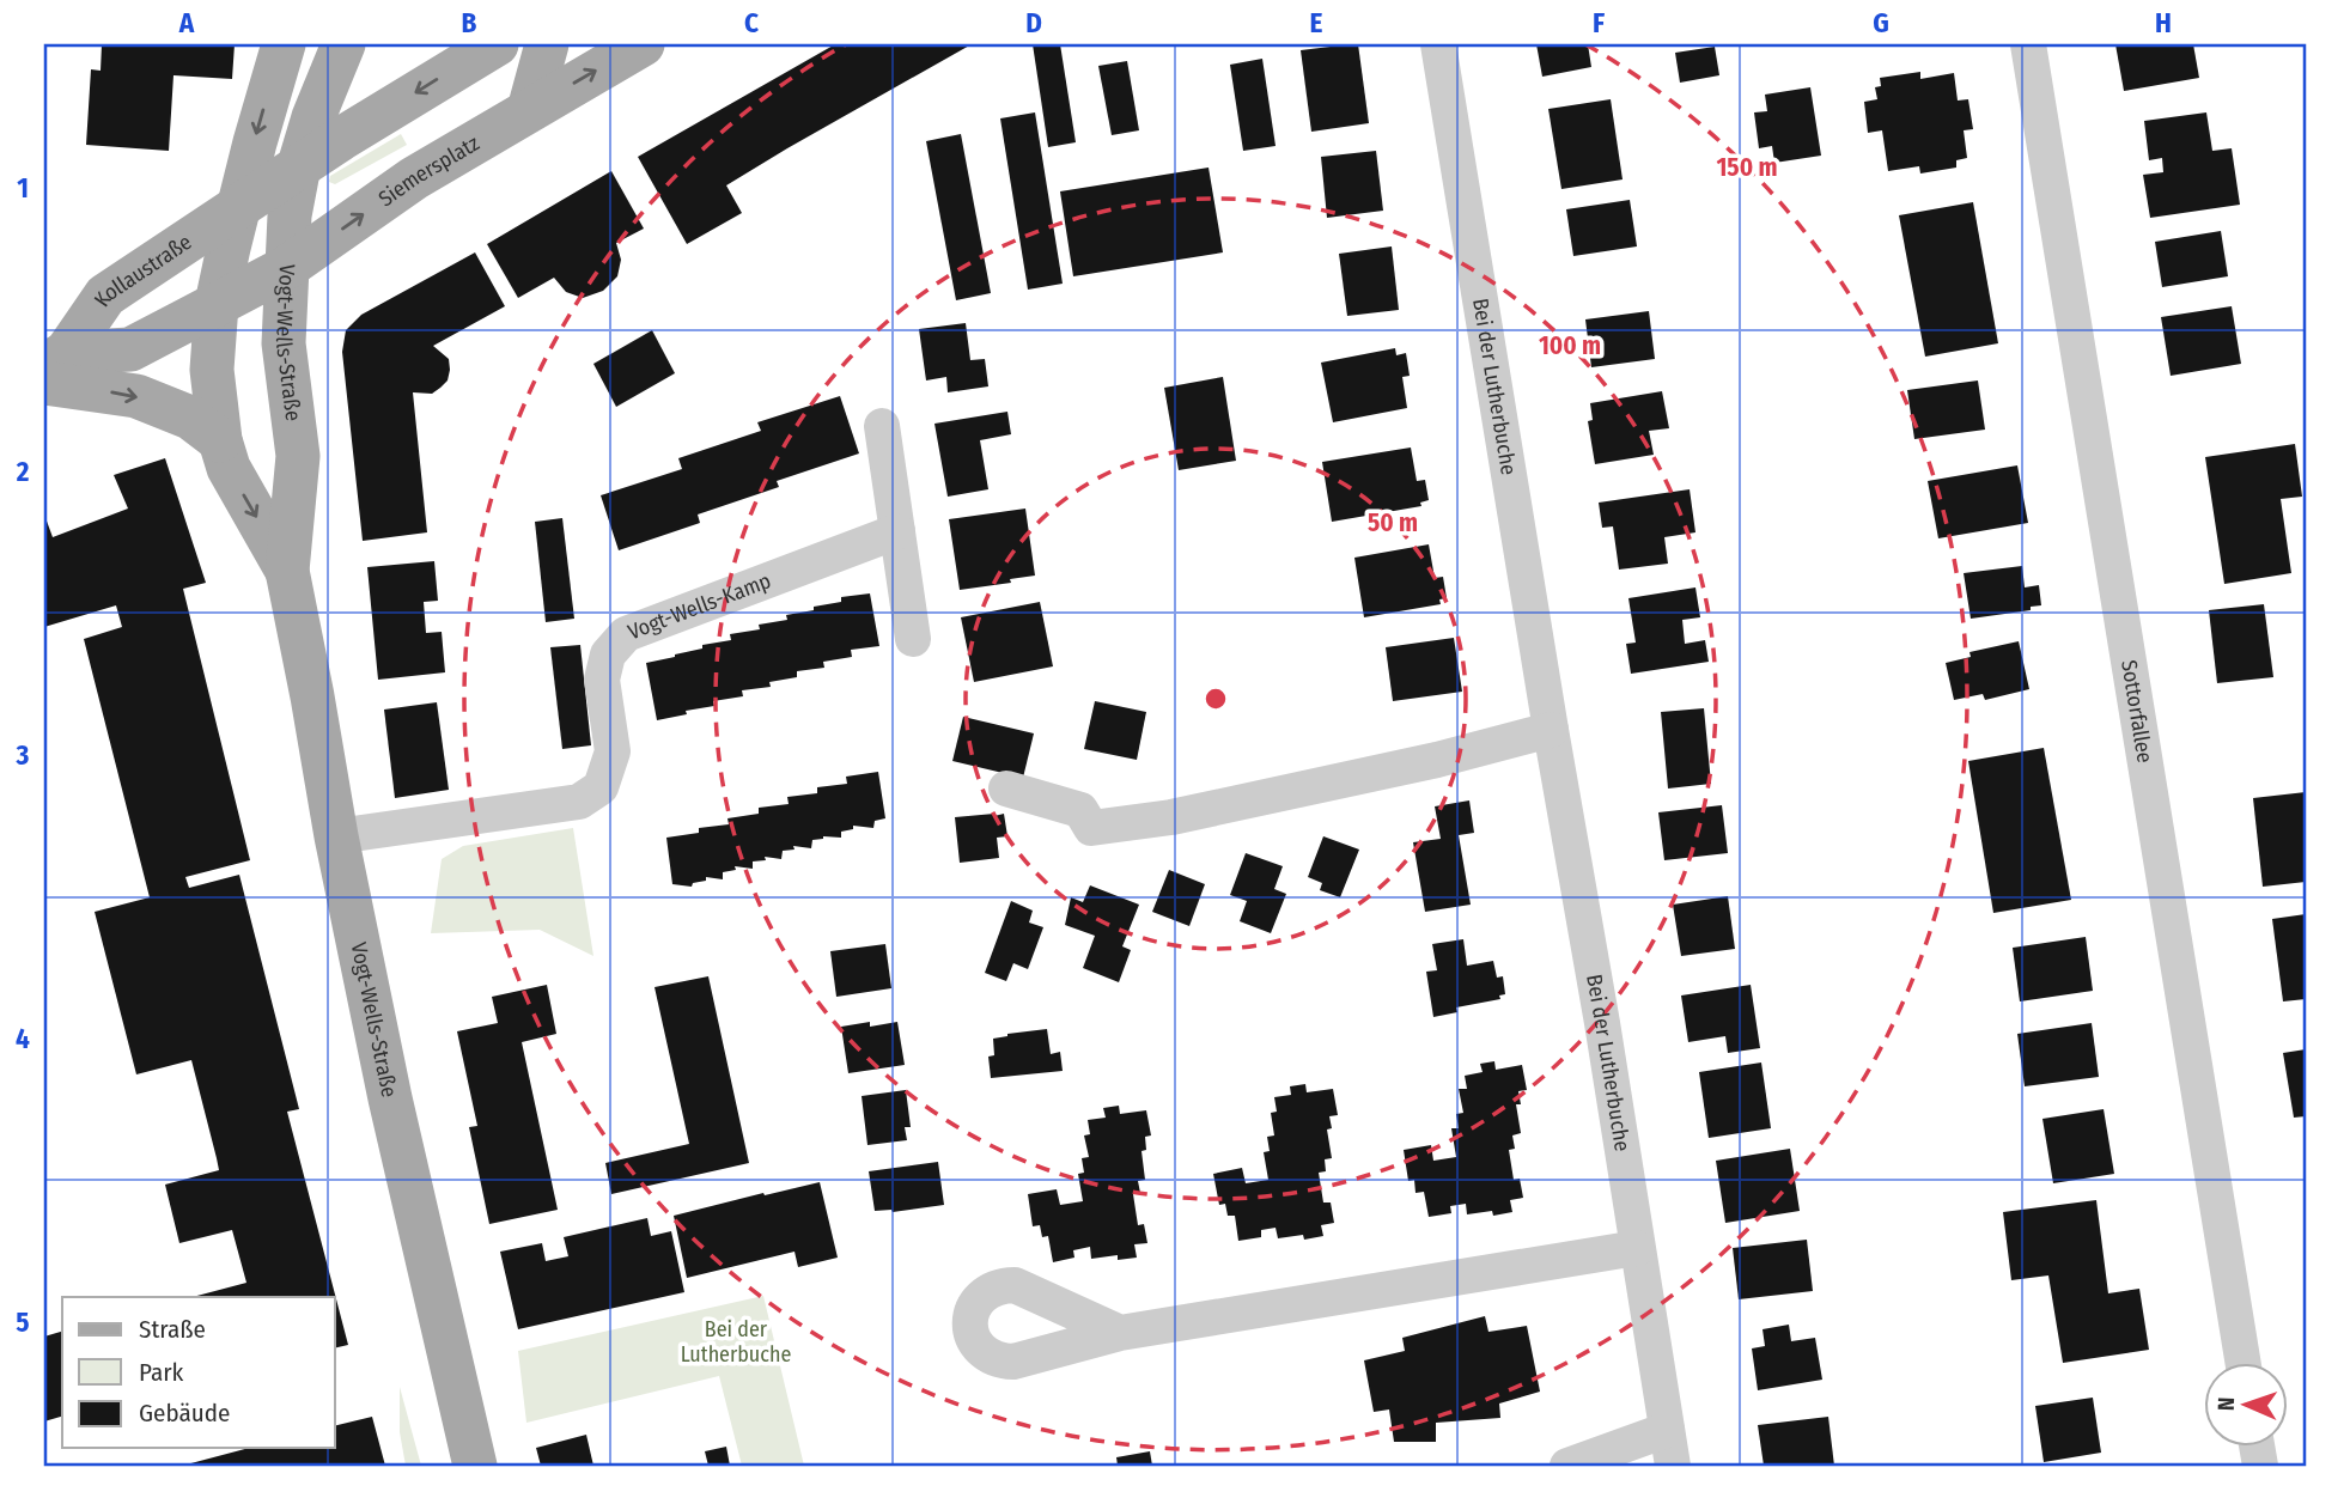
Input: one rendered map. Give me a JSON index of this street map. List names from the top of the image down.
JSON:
{
  "streets": {
    "main road": ["Siemersplatz", "Kollaustraße", "Vogt-Wells-Straße"],
    "street": ["Bei der Lutherbuche", "Vogt-Wells-Kamp", "Sottorfallee"]
  },
  "crossings": [
    ["Siemersplatz", "Vogt-Wells-Straße"],
    ["Kollaustraße", "Vogt-Wells-Straße"],
    ["Vogt-Wells-Straße", "Vogt-Wells-Kamp"]
  ],
  "parks": ["Bei der Lutherbuche"],
  "legend": ["Straße", "Park", "Gebäude"],
  "north": "left",
  "grid": {
    "columns": [
      "A",
      "B",
      "C",
      "D",
      "E",
      "F",
      "G",
      "H"
    ],
    "rows": [
      "1",
      "2",
      "3",
      "4",
      "5"
    ]
  },
  "rings": ["150 m", "100 m", "50 m"]
}
